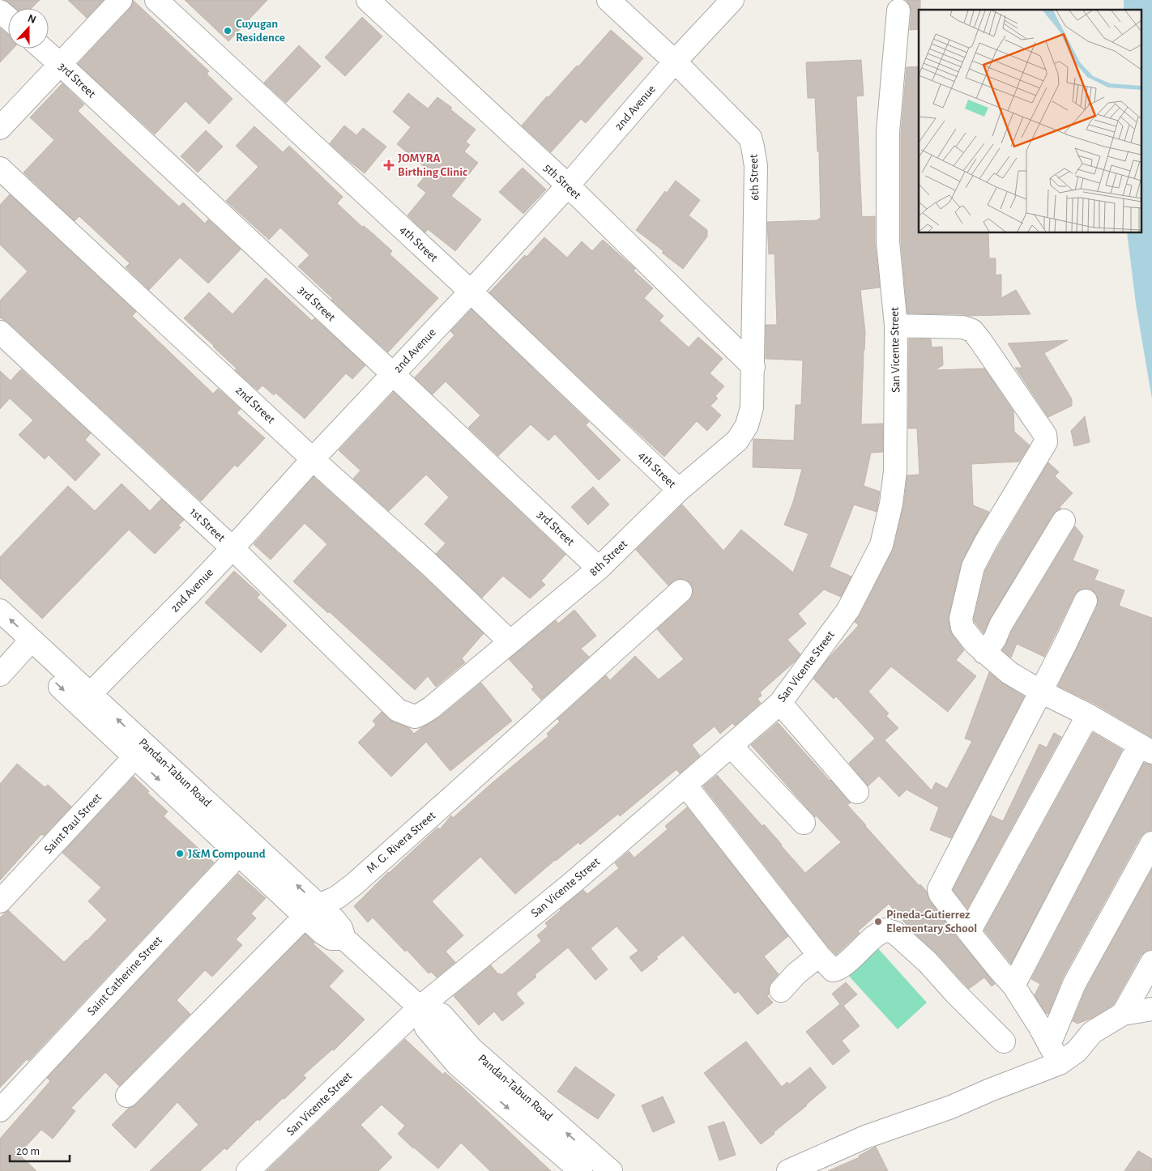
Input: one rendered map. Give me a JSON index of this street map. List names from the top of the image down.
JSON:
{
  "streets": {
    "street": [
      "3rd Street",
      "2nd Avenue",
      "6th Street",
      "5th Street",
      "4th Street",
      "San Vicente Street",
      "2nd Street",
      "1st Street",
      "8th Street",
      "Pandan-Tabun Road",
      "Saint Paul Street",
      "M. G. Rivera Street",
      "Saint Catherine Street"
    ]
  },
  "crossings": [
    ["3rd Street", "2nd Avenue"],
    ["3rd Street", "8th Street"],
    ["2nd Avenue", "6th Street"],
    ["2nd Avenue", "5th Street"],
    ["2nd Avenue", "4th Street"],
    ["2nd Avenue", "2nd Street"],
    ["2nd Avenue", "1st Street"],
    ["2nd Avenue", "Pandan-Tabun Road"],
    ["6th Street", "5th Street"],
    ["6th Street", "8th Street"],
    ["5th Street", "8th Street"],
    ["4th Street", "8th Street"],
    ["San Vicente Street", "Pandan-Tabun Road"],
    ["2nd Street", "8th Street"],
    ["1st Street", "8th Street"],
    ["Pandan-Tabun Road", "Saint Paul Street"],
    ["Pandan-Tabun Road", "M. G. Rivera Street"],
    ["Pandan-Tabun Road", "Saint Catherine Street"]
  ],
  "places": {
    "other": ["Cuyugan Residence", "J&M Compound", "Pineda-Gutierrez Elementary School"],
    "health": ["JOMYRA Birthing Clinic"]
  },
  "scale_bar": "20 m",
  "north": "top"
}
